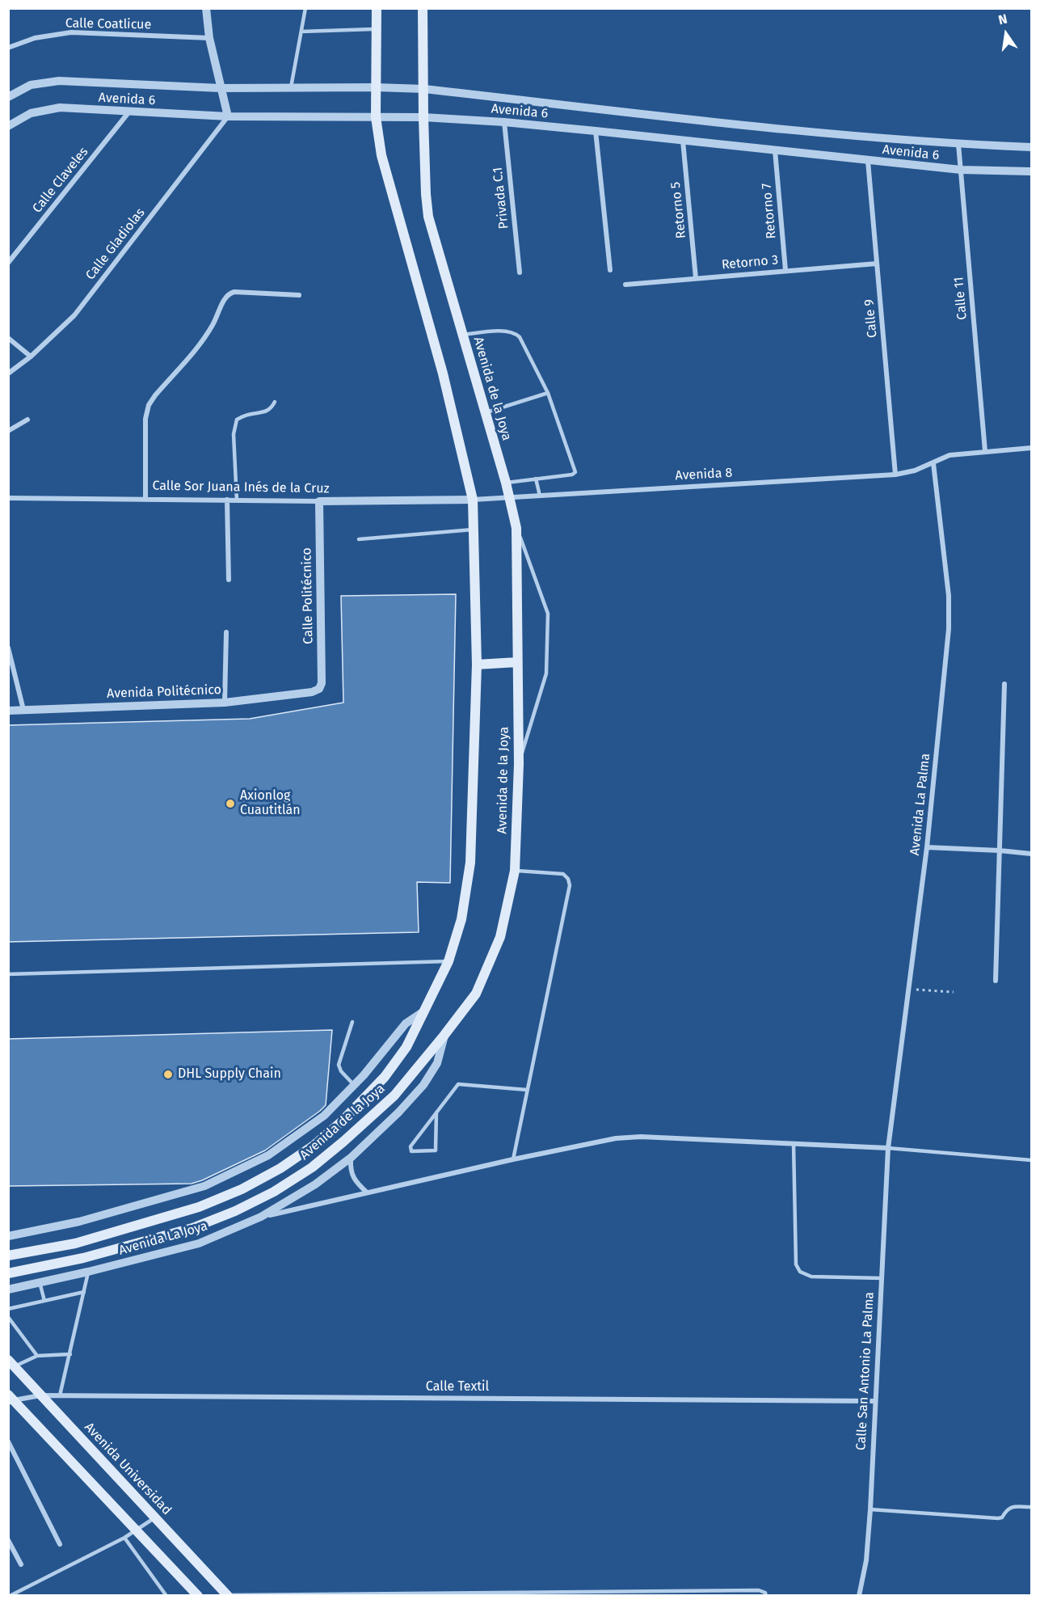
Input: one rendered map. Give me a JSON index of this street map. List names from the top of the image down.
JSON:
{
  "streets": {
    "main road": ["Avenida de la Joya", "Avenida Universidad"],
    "street": [
      "Calle Coatlicue",
      "Avenida 6",
      "Calle Claveles",
      "Privada C.1",
      "Retorno 5",
      "Retorno 7",
      "Calle Gladiolas",
      "Retorno 3",
      "Calle 11",
      "Calle 9",
      "Avenida 8",
      "Calle Sor Juana Inés de la Cruz",
      "Calle Politécnico",
      "Avenida Politécnico",
      "Avenida La Palma",
      "Avenida La Joya",
      "Calle San Antonio La Palma",
      "Calle Textil"
    ]
  },
  "crossings": [
    ["Avenida 6", "Calle Claveles"],
    ["Avenida 6", "Privada C.1"],
    ["Avenida 6", "Retorno 5"],
    ["Avenida 6", "Retorno 7"],
    ["Avenida 6", "Calle Gladiolas"],
    ["Avenida 6", "Calle 11"],
    ["Avenida 6", "Calle 9"],
    ["Avenida 6", "Avenida de la Joya"],
    ["Retorno 5", "Retorno 3"],
    ["Retorno 7", "Retorno 3"],
    ["Retorno 3", "Calle 9"],
    ["Calle 9", "Avenida 8"],
    ["Avenida de la Joya", "Avenida 8"],
    ["Avenida de la Joya", "Calle Sor Juana Inés de la Cruz"],
    ["Avenida de la Joya", "Avenida La Joya"],
    ["Avenida 8", "Calle Sor Juana Inés de la Cruz"],
    ["Avenida 8", "Avenida La Palma"],
    ["Calle Sor Juana Inés de la Cruz", "Calle Politécnico"],
    ["Calle Politécnico", "Avenida Politécnico"],
    ["Avenida La Palma", "Calle San Antonio La Palma"],
    ["Calle San Antonio La Palma", "Calle Textil"],
    ["Calle Textil", "Avenida Universidad"]
  ],
  "places": ["Axionlog Cuautitlán", "DHL Supply Chain"],
  "north": "top"
}
